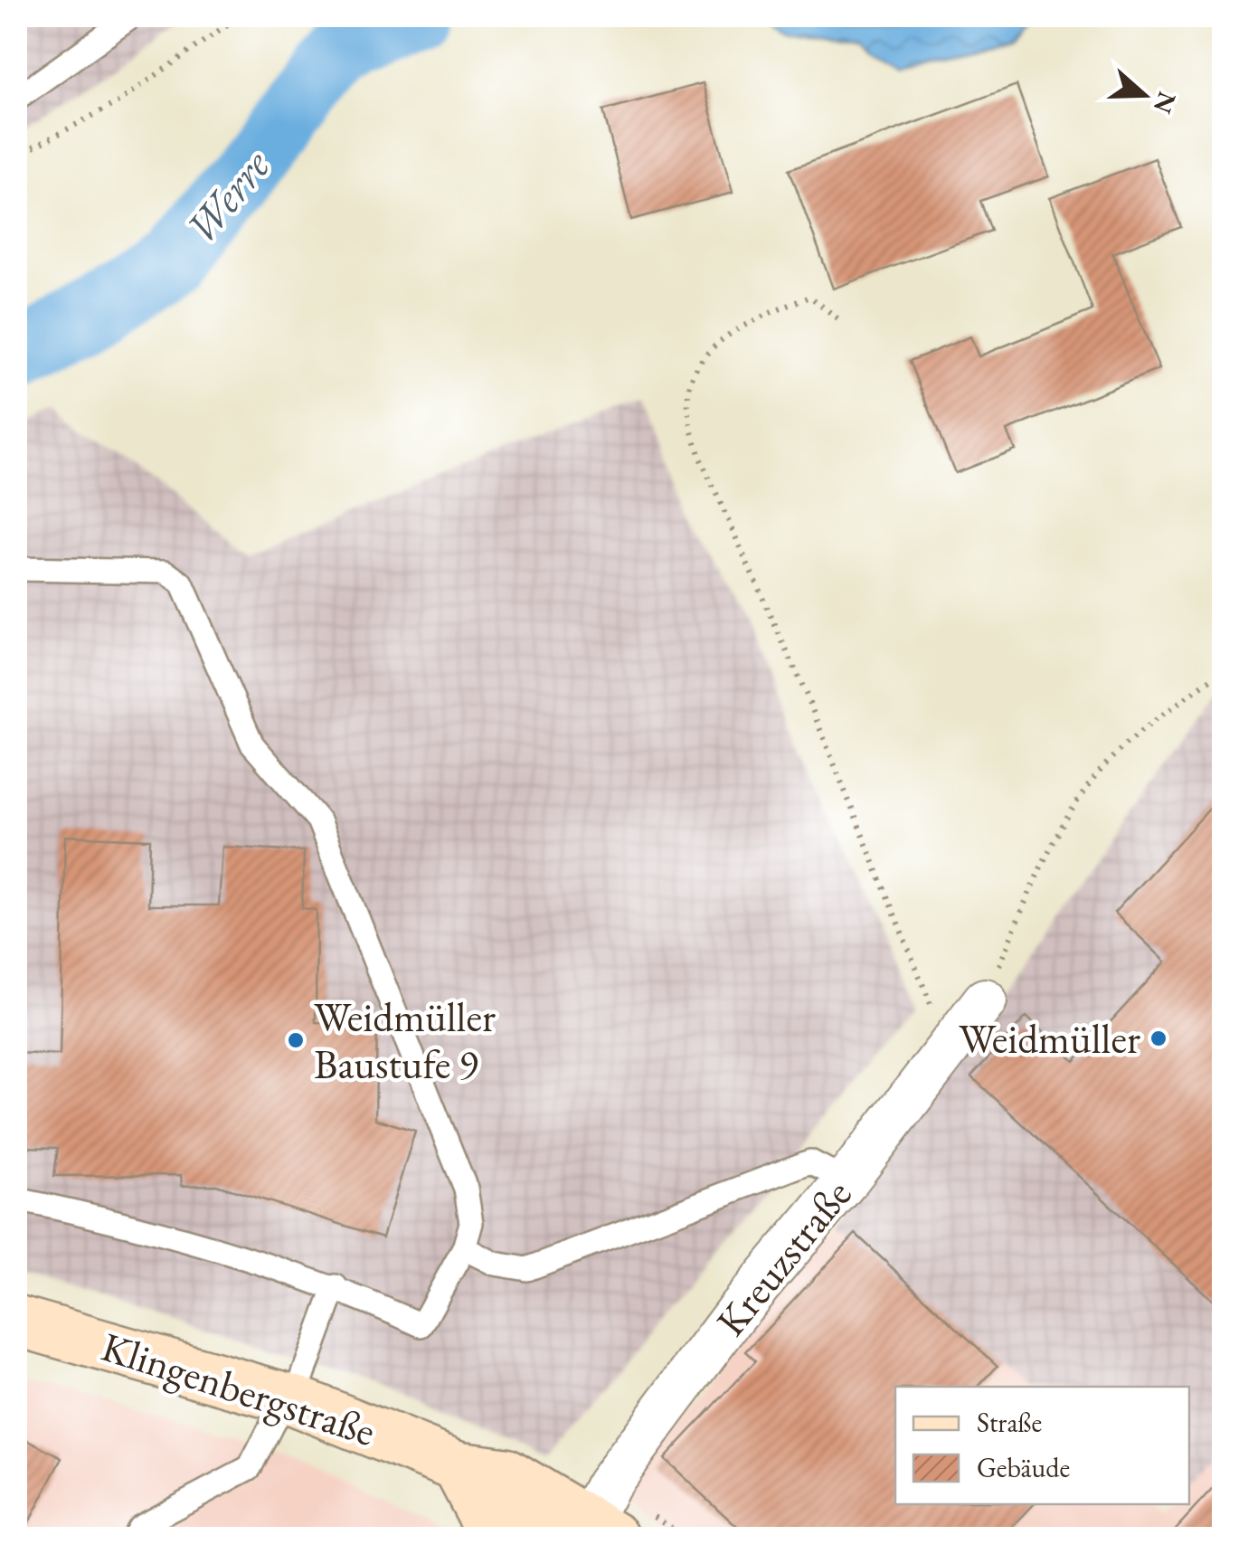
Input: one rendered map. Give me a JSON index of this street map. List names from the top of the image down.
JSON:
{
  "streets": {
    "main road": ["Klingenbergstraße"],
    "street": ["Kreuzstraße"]
  },
  "crossings": [
    ["Kreuzstraße", "Klingenbergstraße"]
  ],
  "water": ["Werre"],
  "places": ["Weidmüller", "Weidmüller Baustufe 9"],
  "legend": ["Straße", "Gebäude"],
  "north": "right"
}
